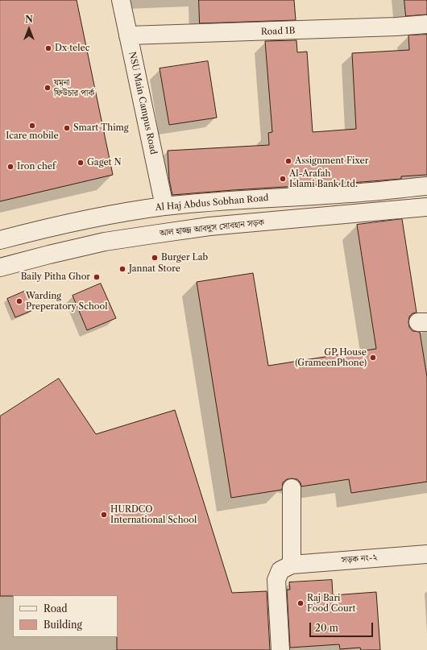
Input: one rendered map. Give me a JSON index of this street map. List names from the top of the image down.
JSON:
{
  "streets": {
    "street": [
      "Road 1B",
      "NSU Main Campus Road",
      "Al Haj Abdus Sobhan Road",
      "আল হাজ্জ আবদুস সোবহান সড়ক",
      "সড়ক নং-২"
    ]
  },
  "crossings": [
    ["Road 1B", "NSU Main Campus Road"],
    ["NSU Main Campus Road", "Al Haj Abdus Sobhan Road"]
  ],
  "places": [
    "Dx telec",
    "যমুনা ফিউচার পার্ক",
    "Icare mobile",
    "Smart Thimg",
    "Assignment Fixer",
    "Gaget N",
    "Iron chef",
    "Al-Arafah Islami Bank Ltd.",
    "Burger Lab",
    "Jannat Store",
    "Baily Pitha Ghor",
    "Warding Preperatory School",
    "GP House (GrameenPhone)",
    "HURDCO International School",
    "Raj Bari Food Court"
  ],
  "legend": ["Road", "Building"],
  "scale_bar": "20 m",
  "north": "top"
}
